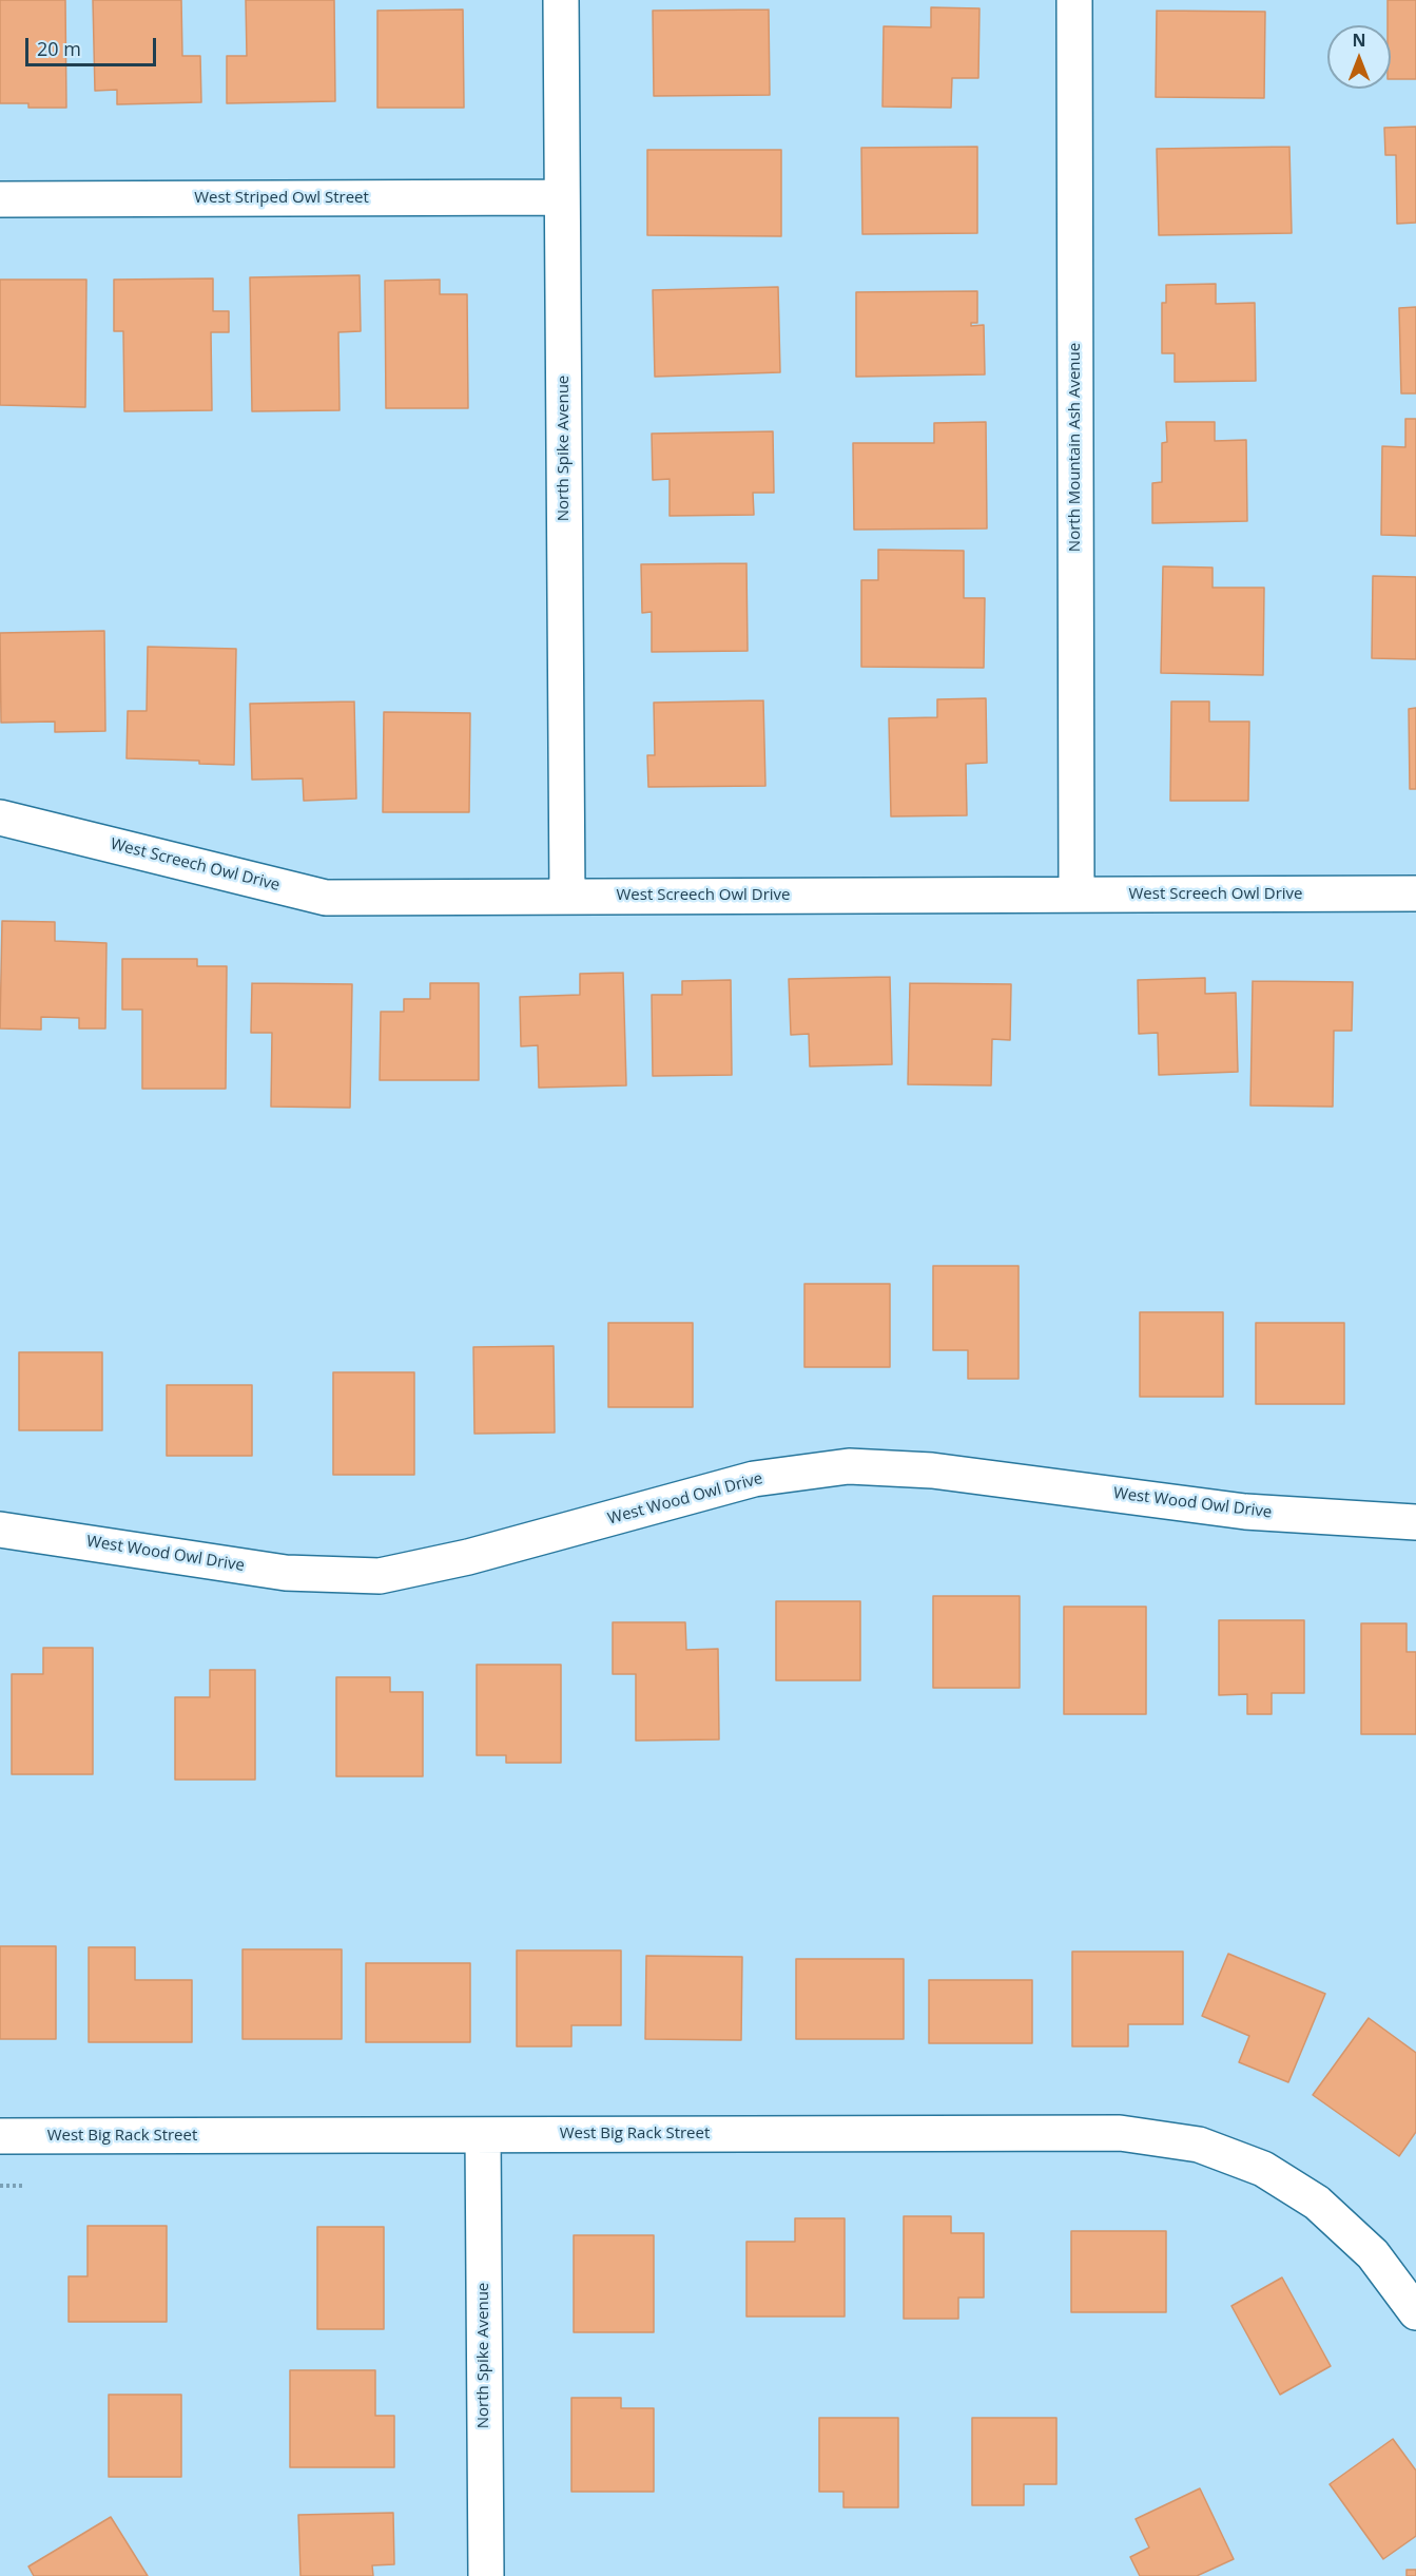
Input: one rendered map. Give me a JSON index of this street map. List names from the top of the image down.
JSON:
{
  "streets": {
    "street": [
      "West Striped Owl Street",
      "North Mountain Ash Avenue",
      "North Spike Avenue",
      "West Screech Owl Drive",
      "West Wood Owl Drive",
      "West Big Rack Street"
    ]
  },
  "crossings": [
    ["West Striped Owl Street", "North Spike Avenue"],
    ["North Mountain Ash Avenue", "West Screech Owl Drive"],
    ["North Spike Avenue", "West Screech Owl Drive"],
    ["North Spike Avenue", "West Big Rack Street"]
  ],
  "scale_bar": "20 m",
  "north": "top"
}
